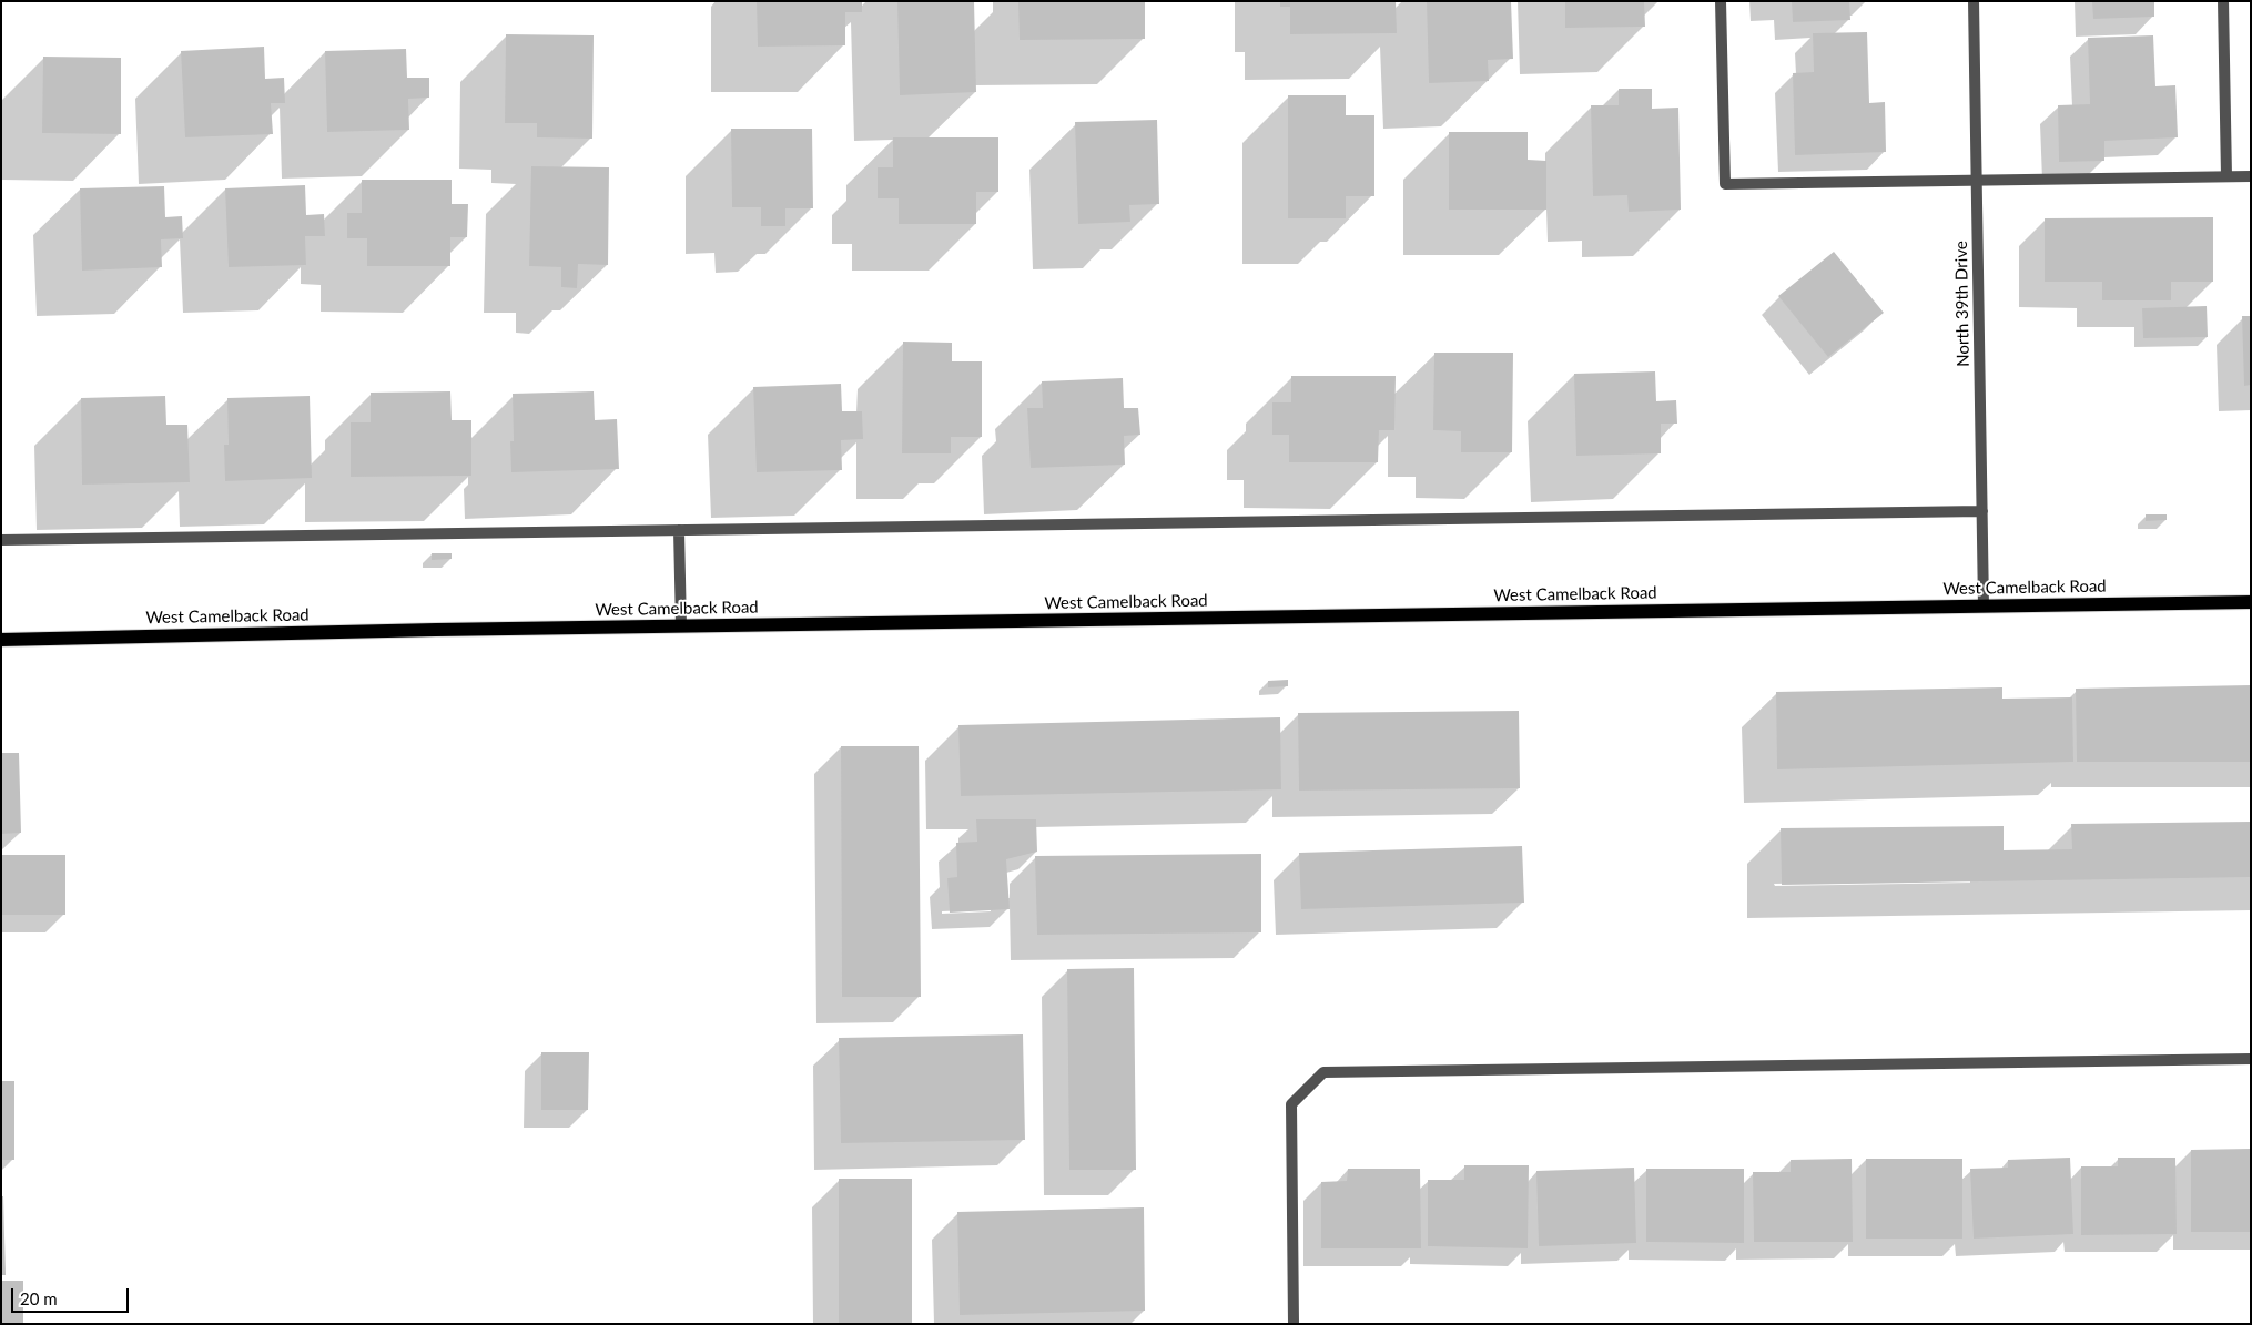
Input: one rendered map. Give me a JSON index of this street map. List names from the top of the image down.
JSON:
{
  "streets": {
    "main road": ["West Camelback Road"],
    "street": ["North 39th Drive"]
  },
  "crossings": [
    ["North 39th Drive", "West Camelback Road"]
  ],
  "scale_bar": "20 m"
}
